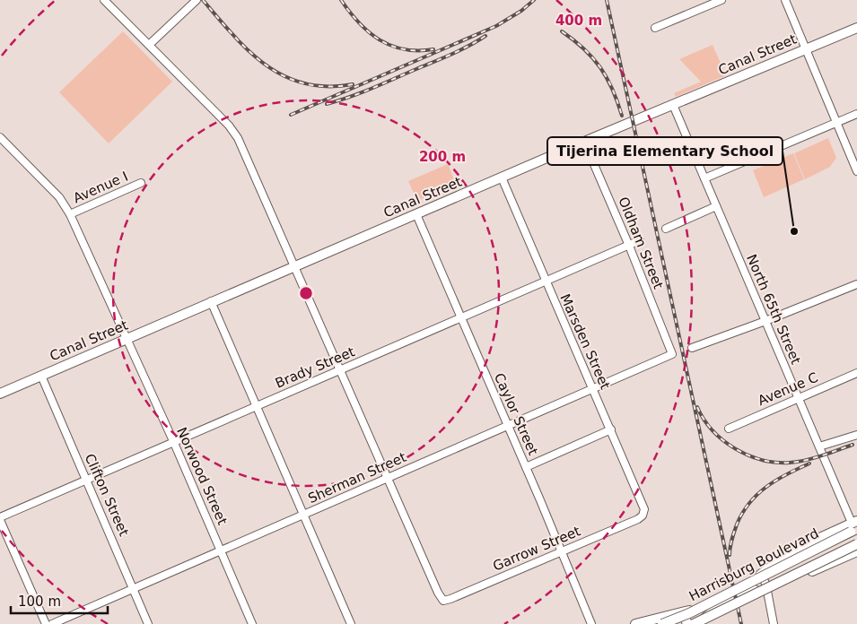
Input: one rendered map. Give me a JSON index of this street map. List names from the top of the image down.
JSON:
{
  "streets": {
    "street": [
      "Canal Street",
      "Avenue I",
      "Oldham Street",
      "North 65th Street",
      "Marsden Street",
      "Brady Street",
      "Avenue C",
      "Caylor Street",
      "Norwood Street",
      "Sherman Street",
      "Clifton Street",
      "Garrow Street",
      "Harrisburg Boulevard"
    ]
  },
  "crossings": [
    ["Canal Street", "Oldham Street"],
    ["Canal Street", "North 65th Street"],
    ["Canal Street", "Marsden Street"],
    ["Canal Street", "Caylor Street"],
    ["Canal Street", "Norwood Street"],
    ["Canal Street", "Clifton Street"],
    ["Avenue I", "Norwood Street"],
    ["Oldham Street", "Brady Street"],
    ["Oldham Street", "Sherman Street"],
    ["North 65th Street", "Avenue C"],
    ["North 65th Street", "Harrisburg Boulevard"],
    ["Marsden Street", "Brady Street"],
    ["Marsden Street", "Sherman Street"],
    ["Marsden Street", "Garrow Street"],
    ["Brady Street", "Caylor Street"],
    ["Brady Street", "Norwood Street"],
    ["Brady Street", "Clifton Street"],
    ["Caylor Street", "Sherman Street"],
    ["Caylor Street", "Garrow Street"],
    ["Norwood Street", "Sherman Street"],
    ["Sherman Street", "Clifton Street"],
    ["Sherman Street", "Garrow Street"]
  ],
  "places": ["Tijerina Elementary School"],
  "scale_bar": "100 m",
  "rings": ["400 m", "200 m"]
}
